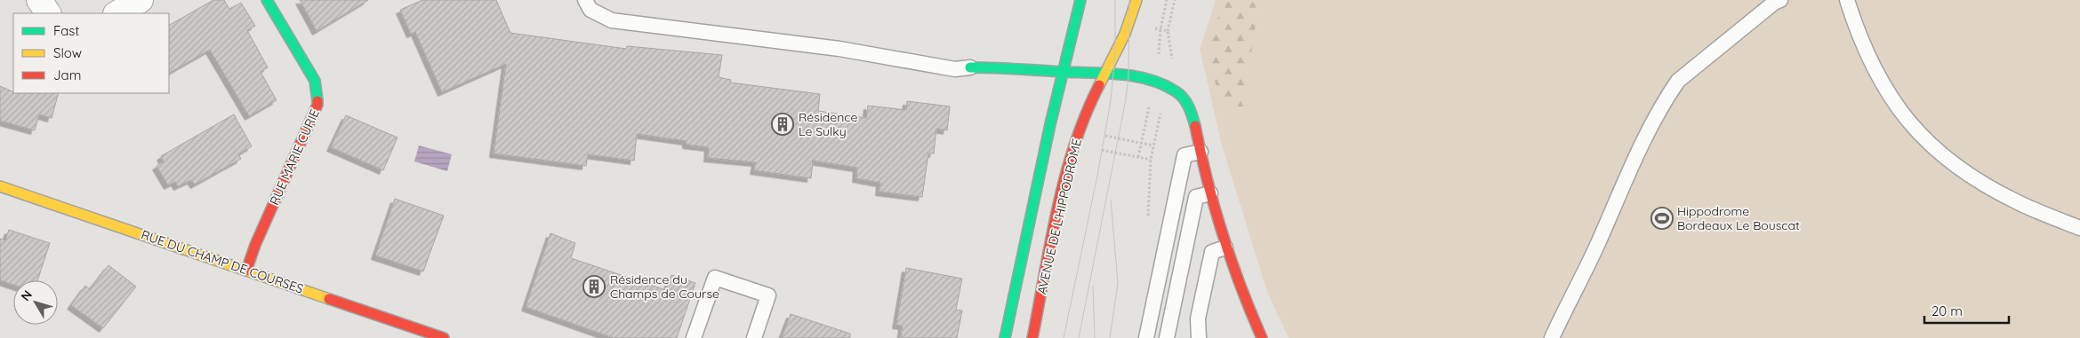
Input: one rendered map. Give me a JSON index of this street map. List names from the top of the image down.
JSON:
{
  "streets": {
    "street": ["RUE MARIE CURIE", "AVENUE DE L'HIPPODROME", "RUE DU CHAMP DE COURSES"]
  },
  "crossings": [
    ["RUE MARIE CURIE", "RUE DU CHAMP DE COURSES"]
  ],
  "places": {
    "building": ["Résidence Le Sulky", "Résidence du Champs de Course"],
    "sports": ["Hippodrome Bordeaux Le Bouscat"]
  },
  "legend": ["Fast", "Slow", "Jam"],
  "scale_bar": "20 m",
  "north": "top left"
}
